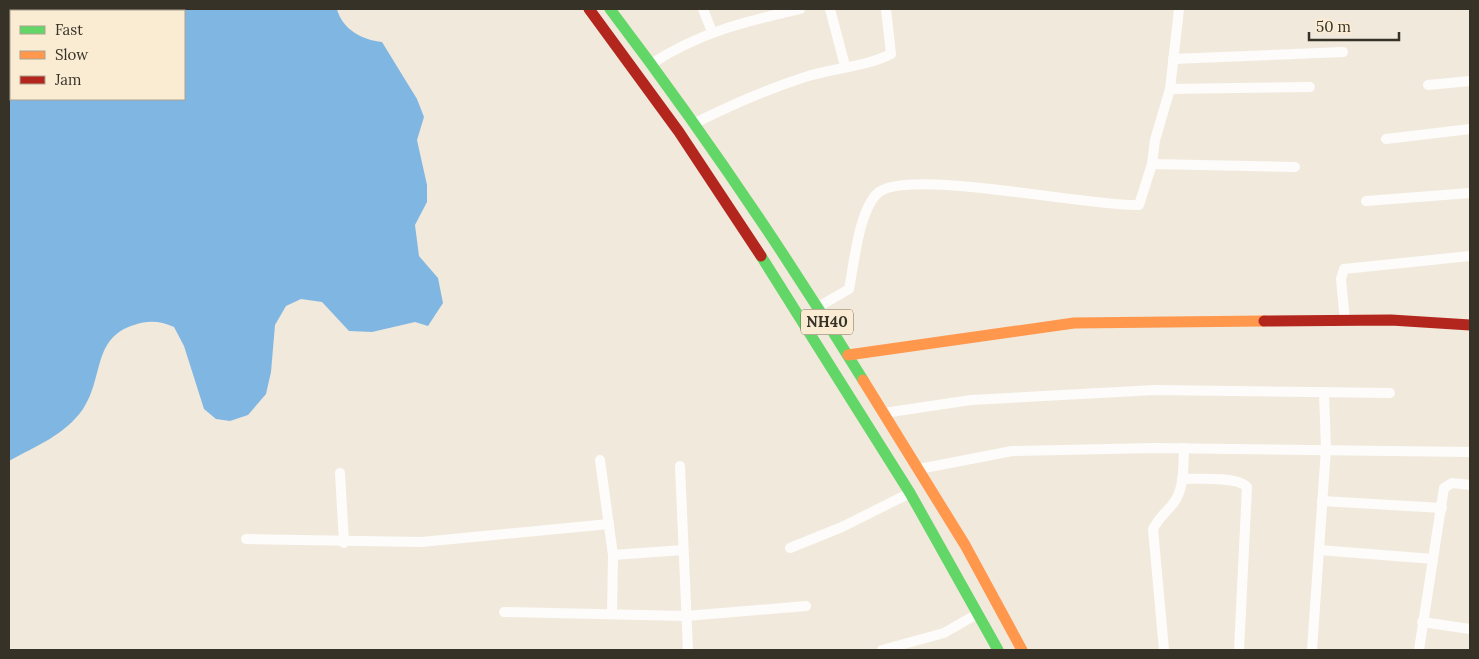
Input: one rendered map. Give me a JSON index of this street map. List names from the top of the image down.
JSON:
{
  "streets": {
    "main road": ["NH40"]
  },
  "legend": ["Fast", "Slow", "Jam"],
  "scale_bar": "50 m"
}
